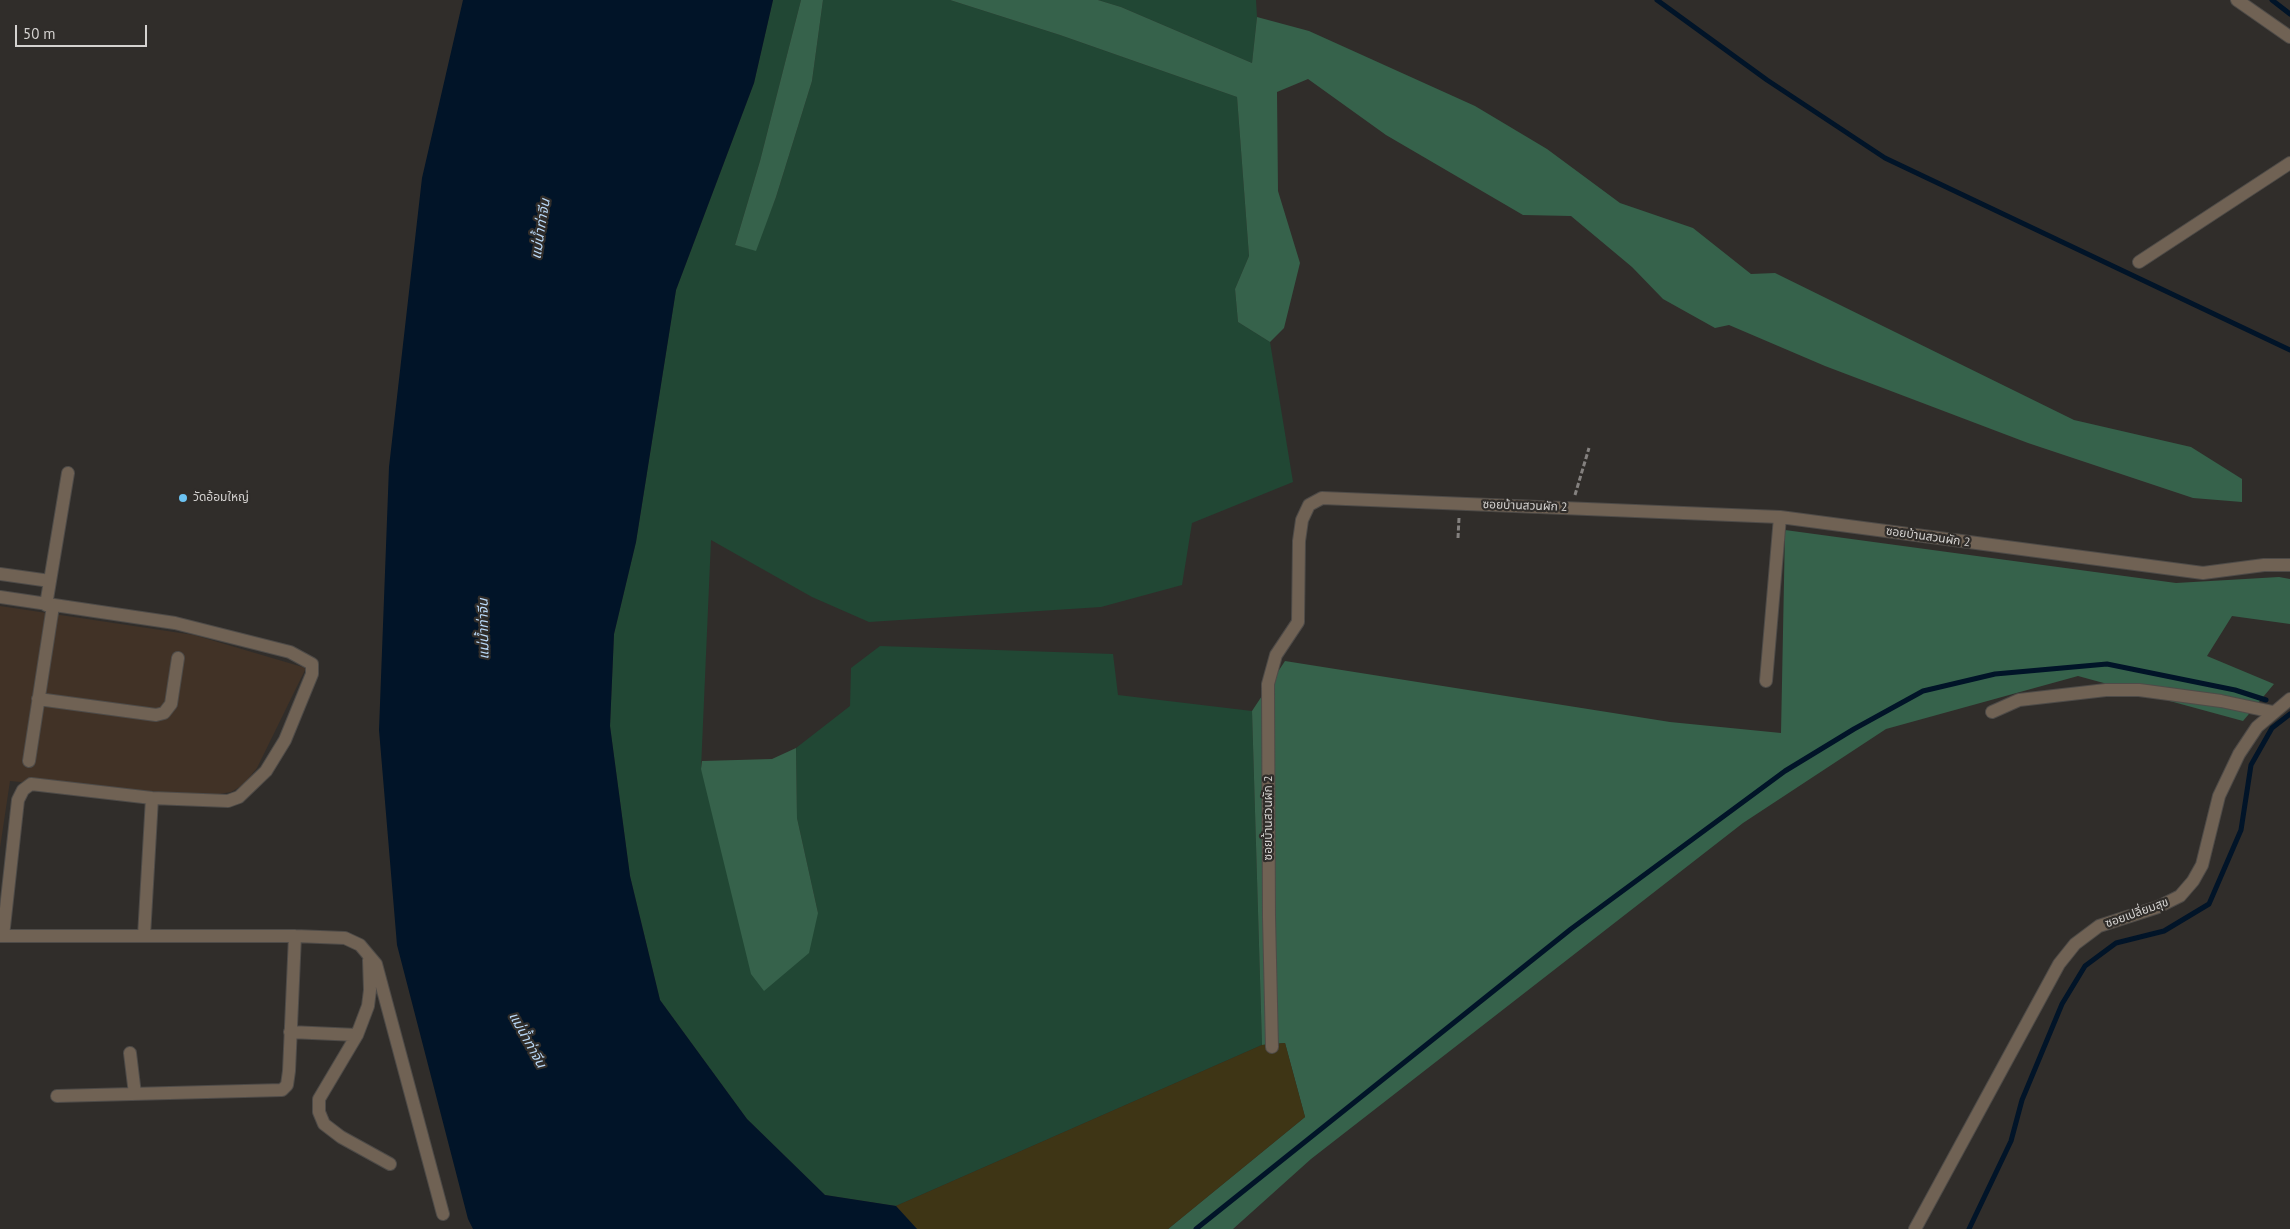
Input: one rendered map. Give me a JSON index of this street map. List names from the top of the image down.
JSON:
{
  "streets": {
    "street": ["ซอยบ้านสวนผัก 2", "ซอยเปลี่ยมสุข"]
  },
  "water": ["แม่น้ำท่าจีน"],
  "places": ["วัดอ้อมใหญ่"],
  "scale_bar": "50 m"
}
